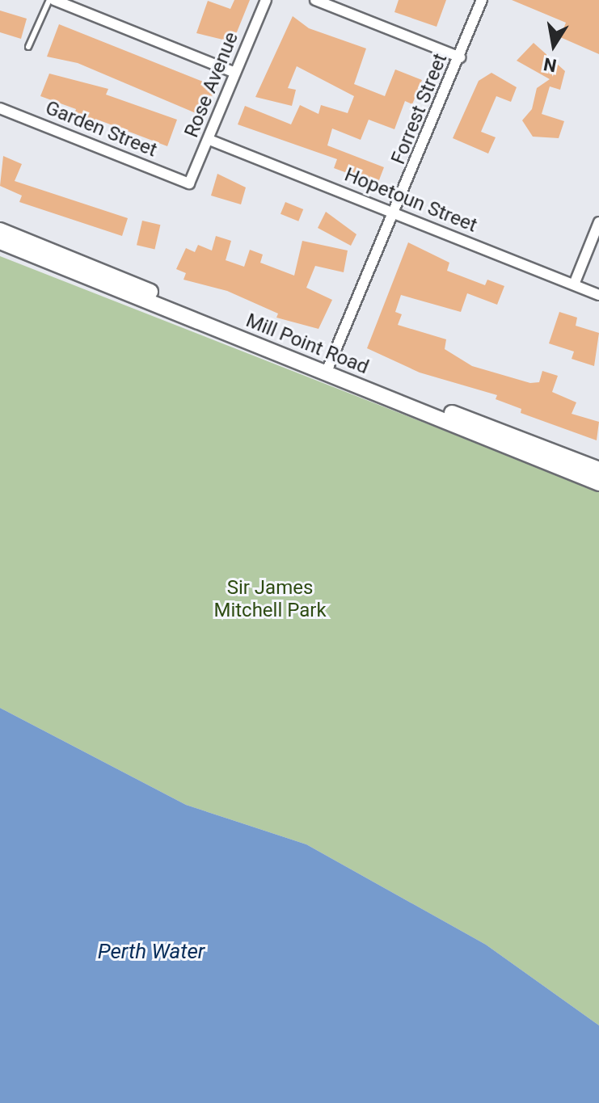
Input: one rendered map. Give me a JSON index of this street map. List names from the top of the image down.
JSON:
{
  "streets": {
    "main road": ["Mill Point Road"],
    "street": [
      "Rose Avenue",
      "Forrest Street",
      "Garden Street",
      "Hopetoun Street"
    ]
  },
  "crossings": [
    ["Rose Avenue", "Garden Street"],
    ["Rose Avenue", "Hopetoun Street"],
    ["Forrest Street", "Hopetoun Street"],
    ["Forrest Street", "Mill Point Road"]
  ],
  "water": ["Perth Water"],
  "parks": ["Sir James Mitchell Park"],
  "north": "bottom"
}
